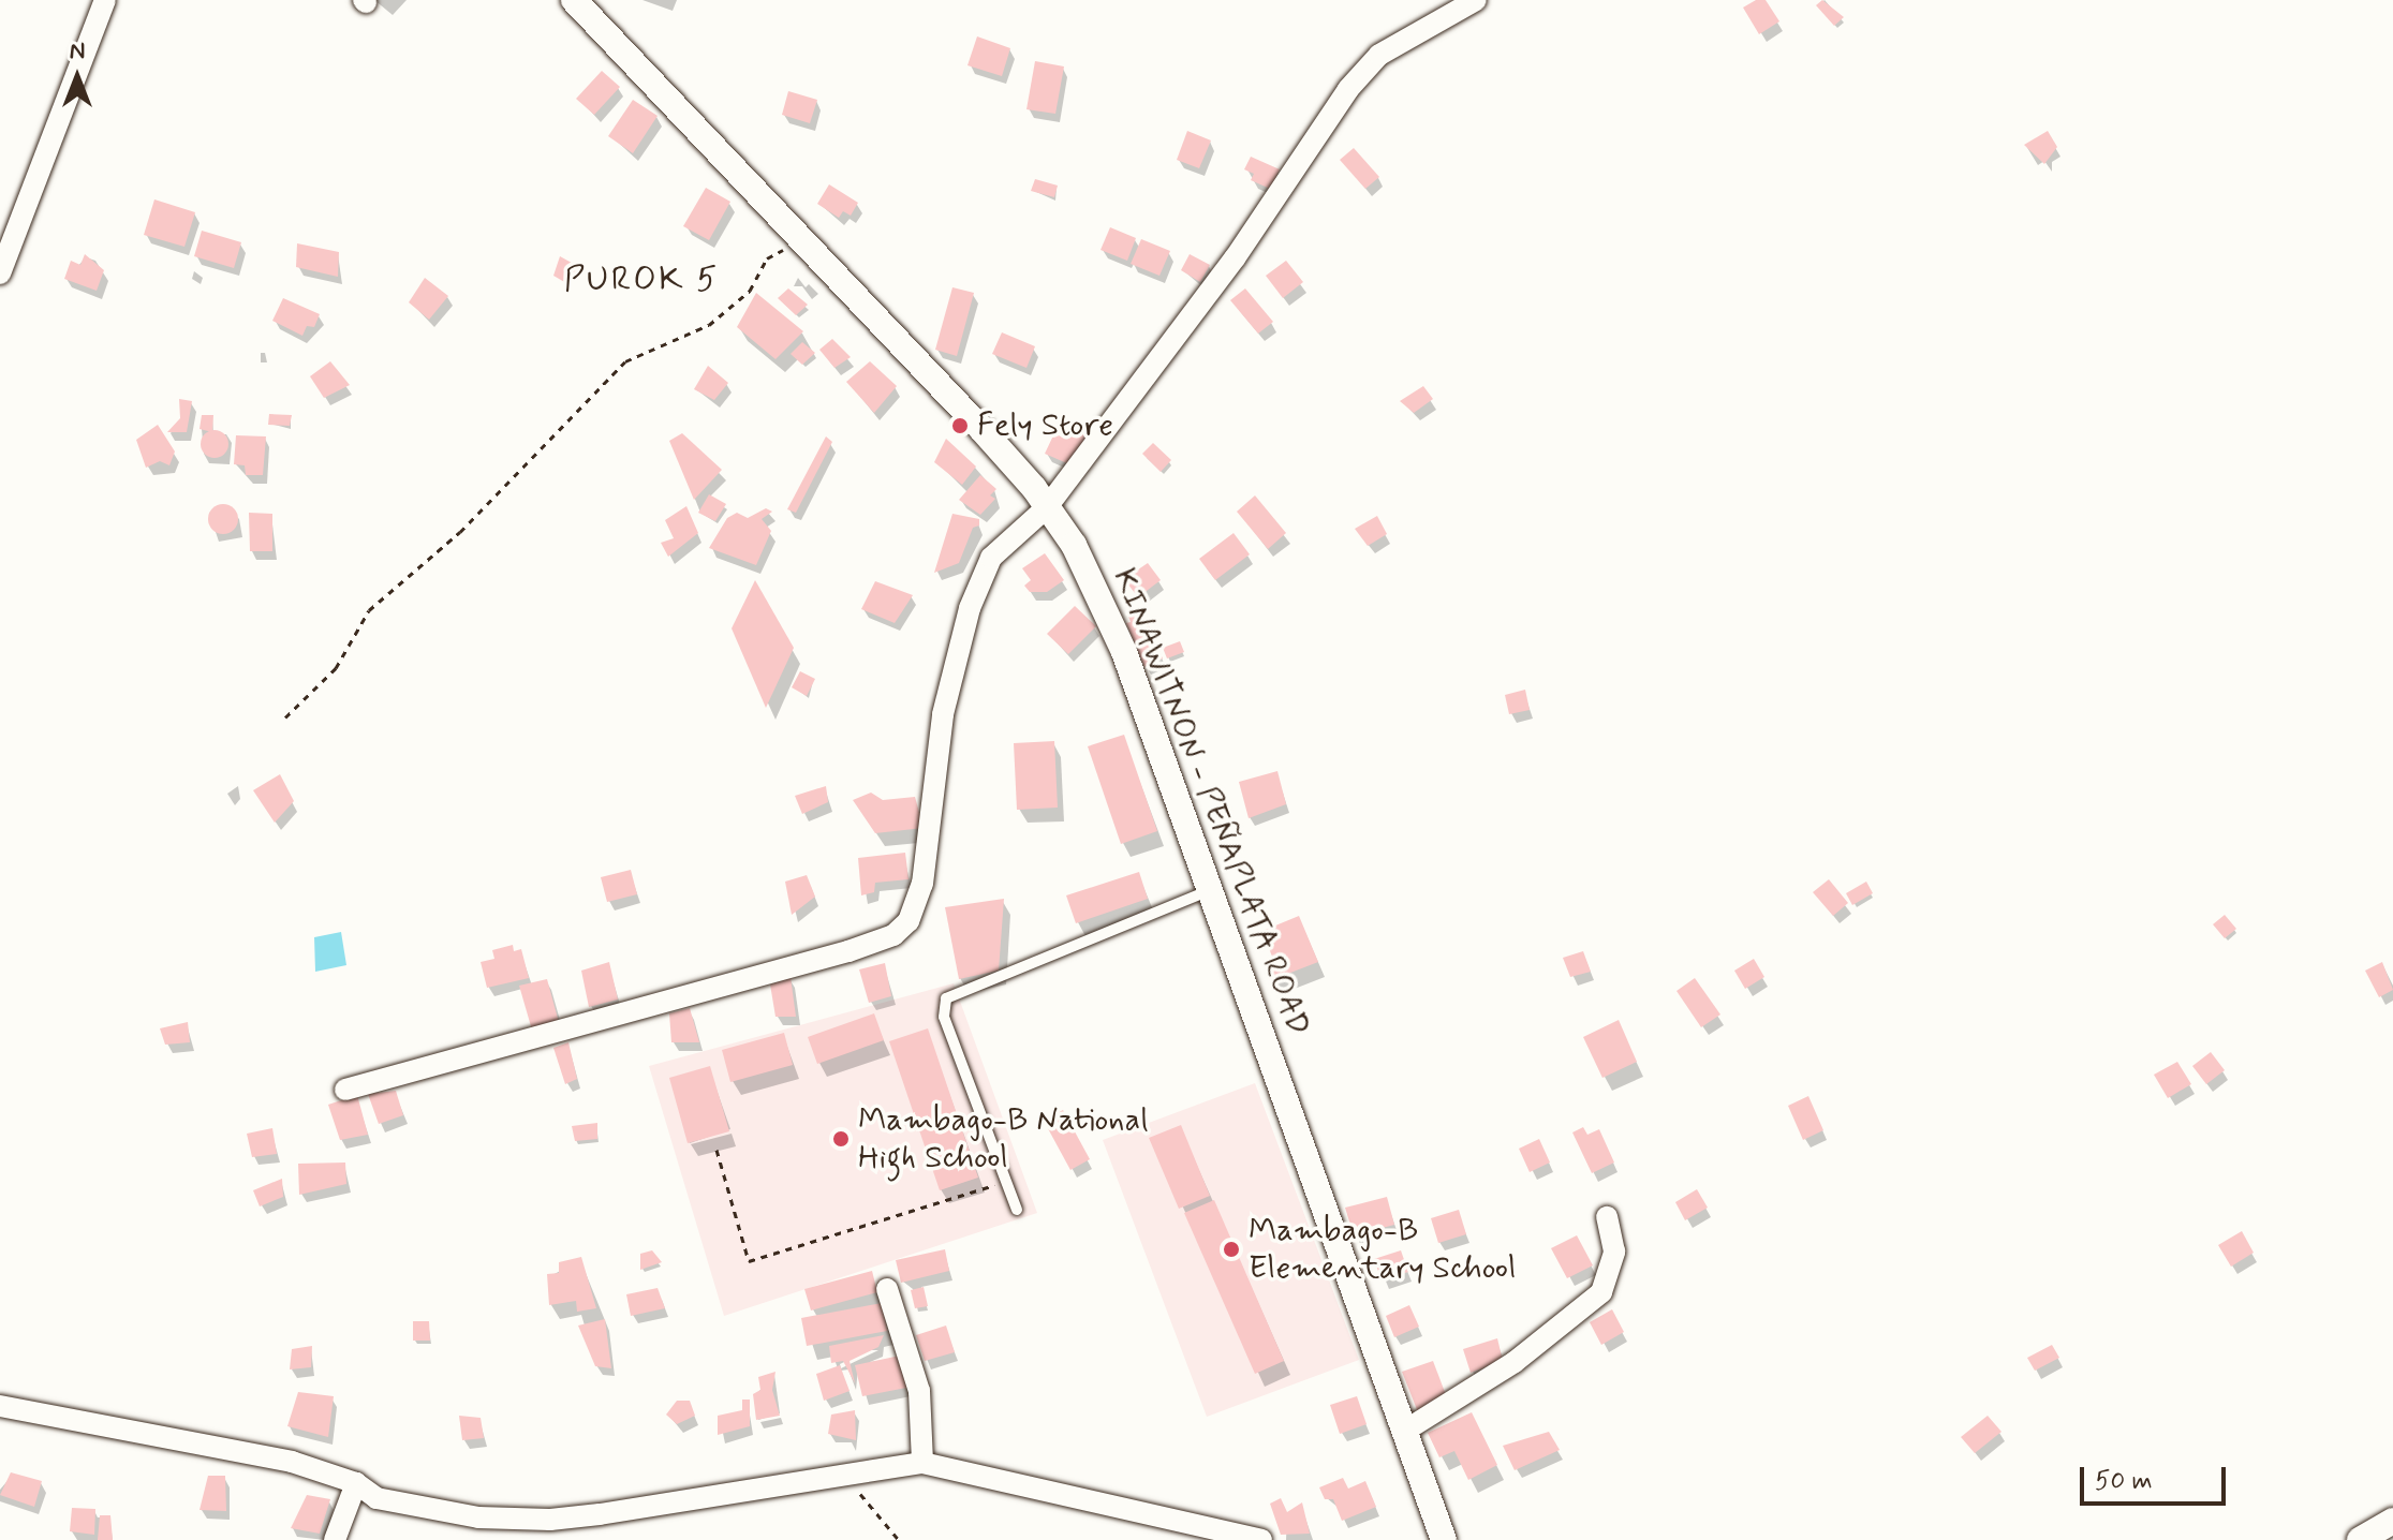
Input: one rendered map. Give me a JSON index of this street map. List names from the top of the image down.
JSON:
{
  "streets": {
    "street": ["KINAWITNON - PEÑAPLATA ROAD"]
  },
  "districts": ["PUROK 5"],
  "places": ["Fely Store", "Mambago-B National High School", "Mambago-B Elementary School"],
  "scale_bar": "50 m",
  "north": "top"
}
